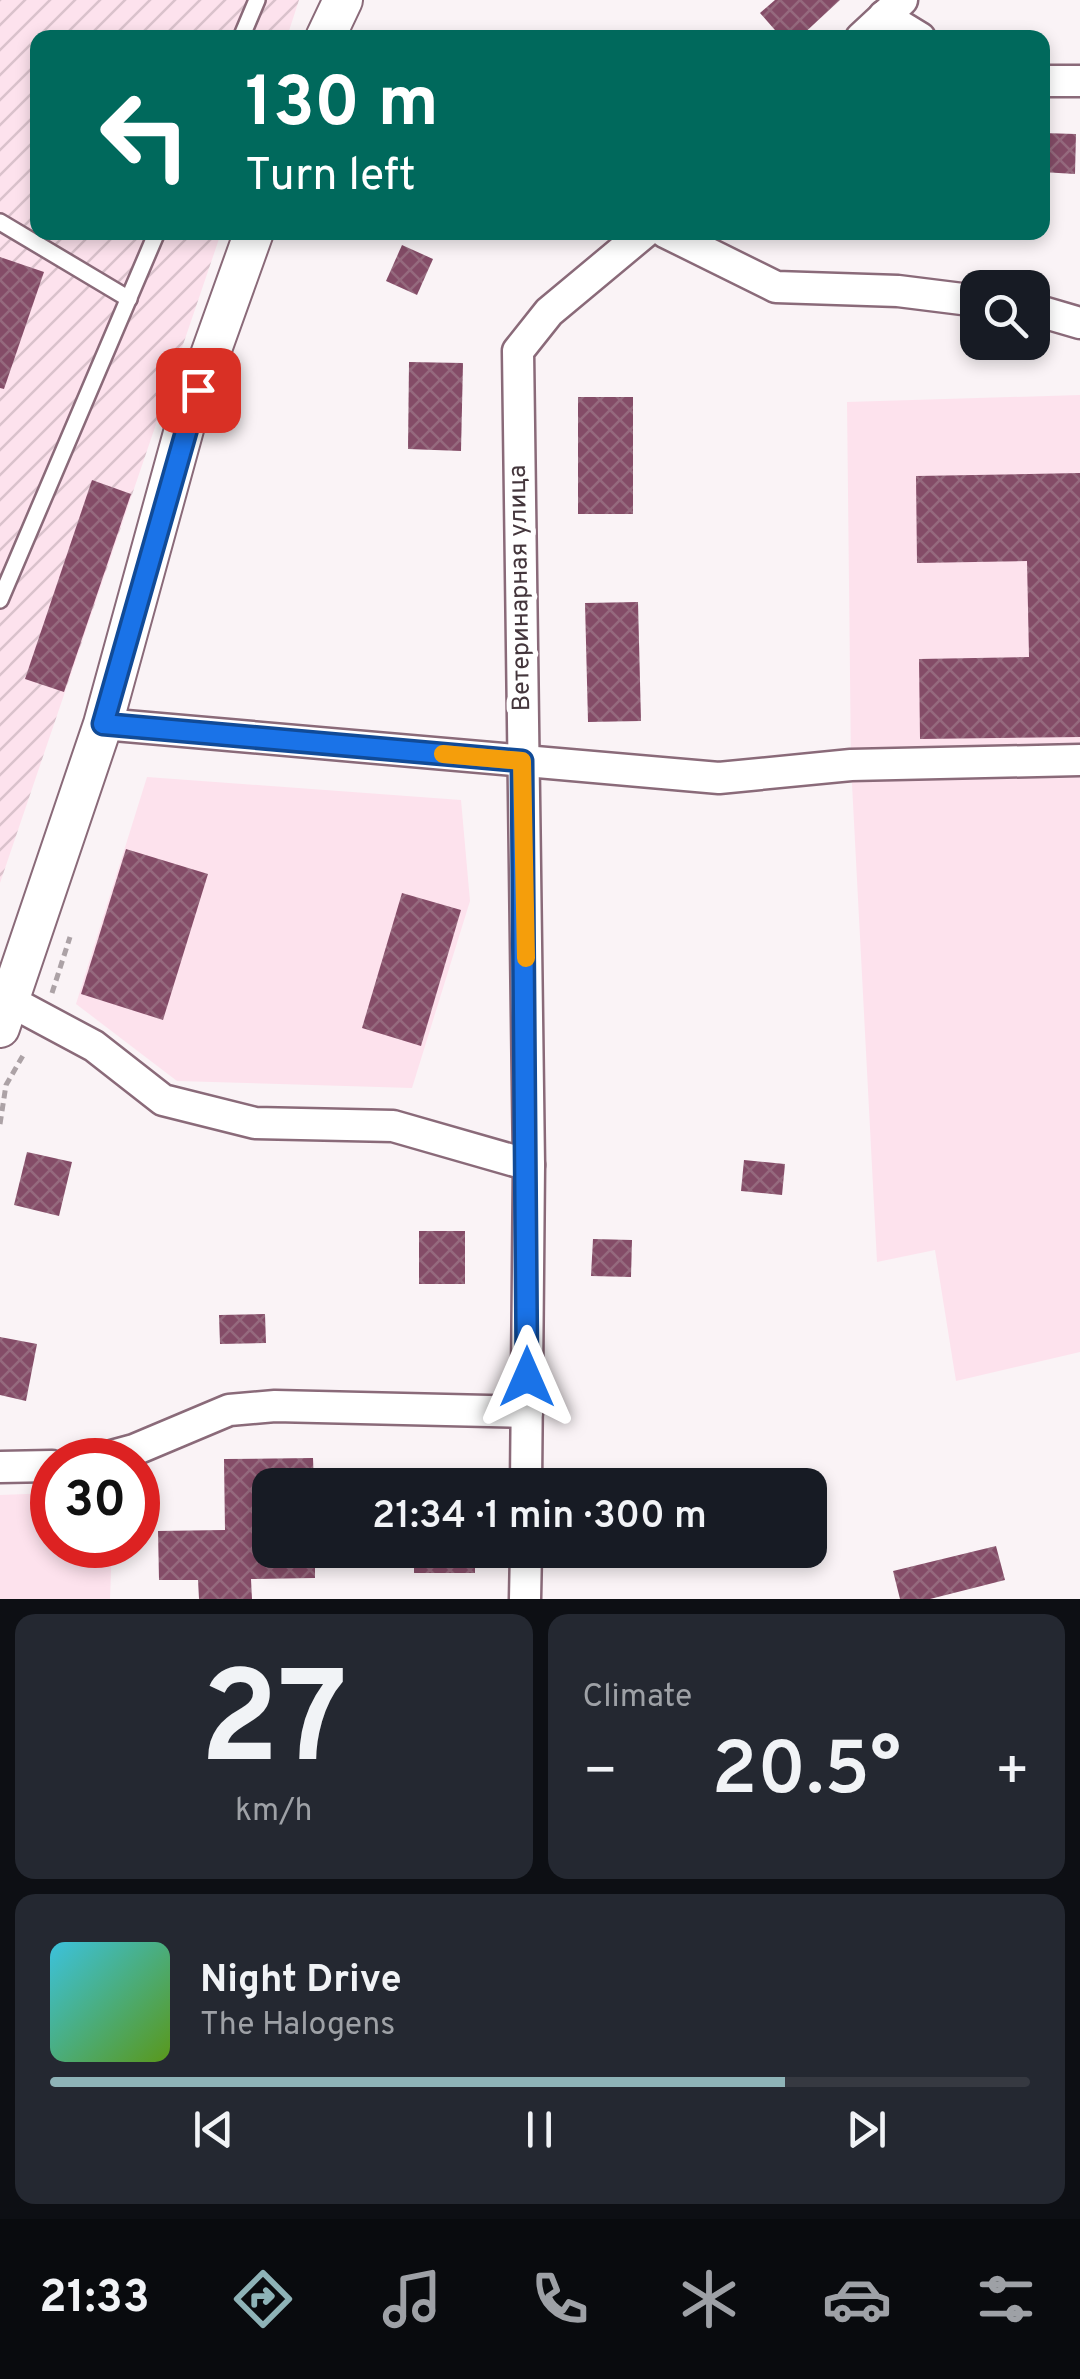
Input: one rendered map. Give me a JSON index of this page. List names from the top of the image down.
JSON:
{
  "streets": {
    "street": ["Ветеринарная улица"]
  },
  "page": {
    "turn": ["130 m", "Turn left"],
    "limit": "30",
    "trip": "21:34 · 1 min · 300 m",
    "tile": [
      ["27", "km/h"],
      "Climate"
    ],
    "heat": ["−", "20.5°", "+"],
    "song": ["Night Drive", "The Halogens"],
    "tabs": "21:33"
  }
}
